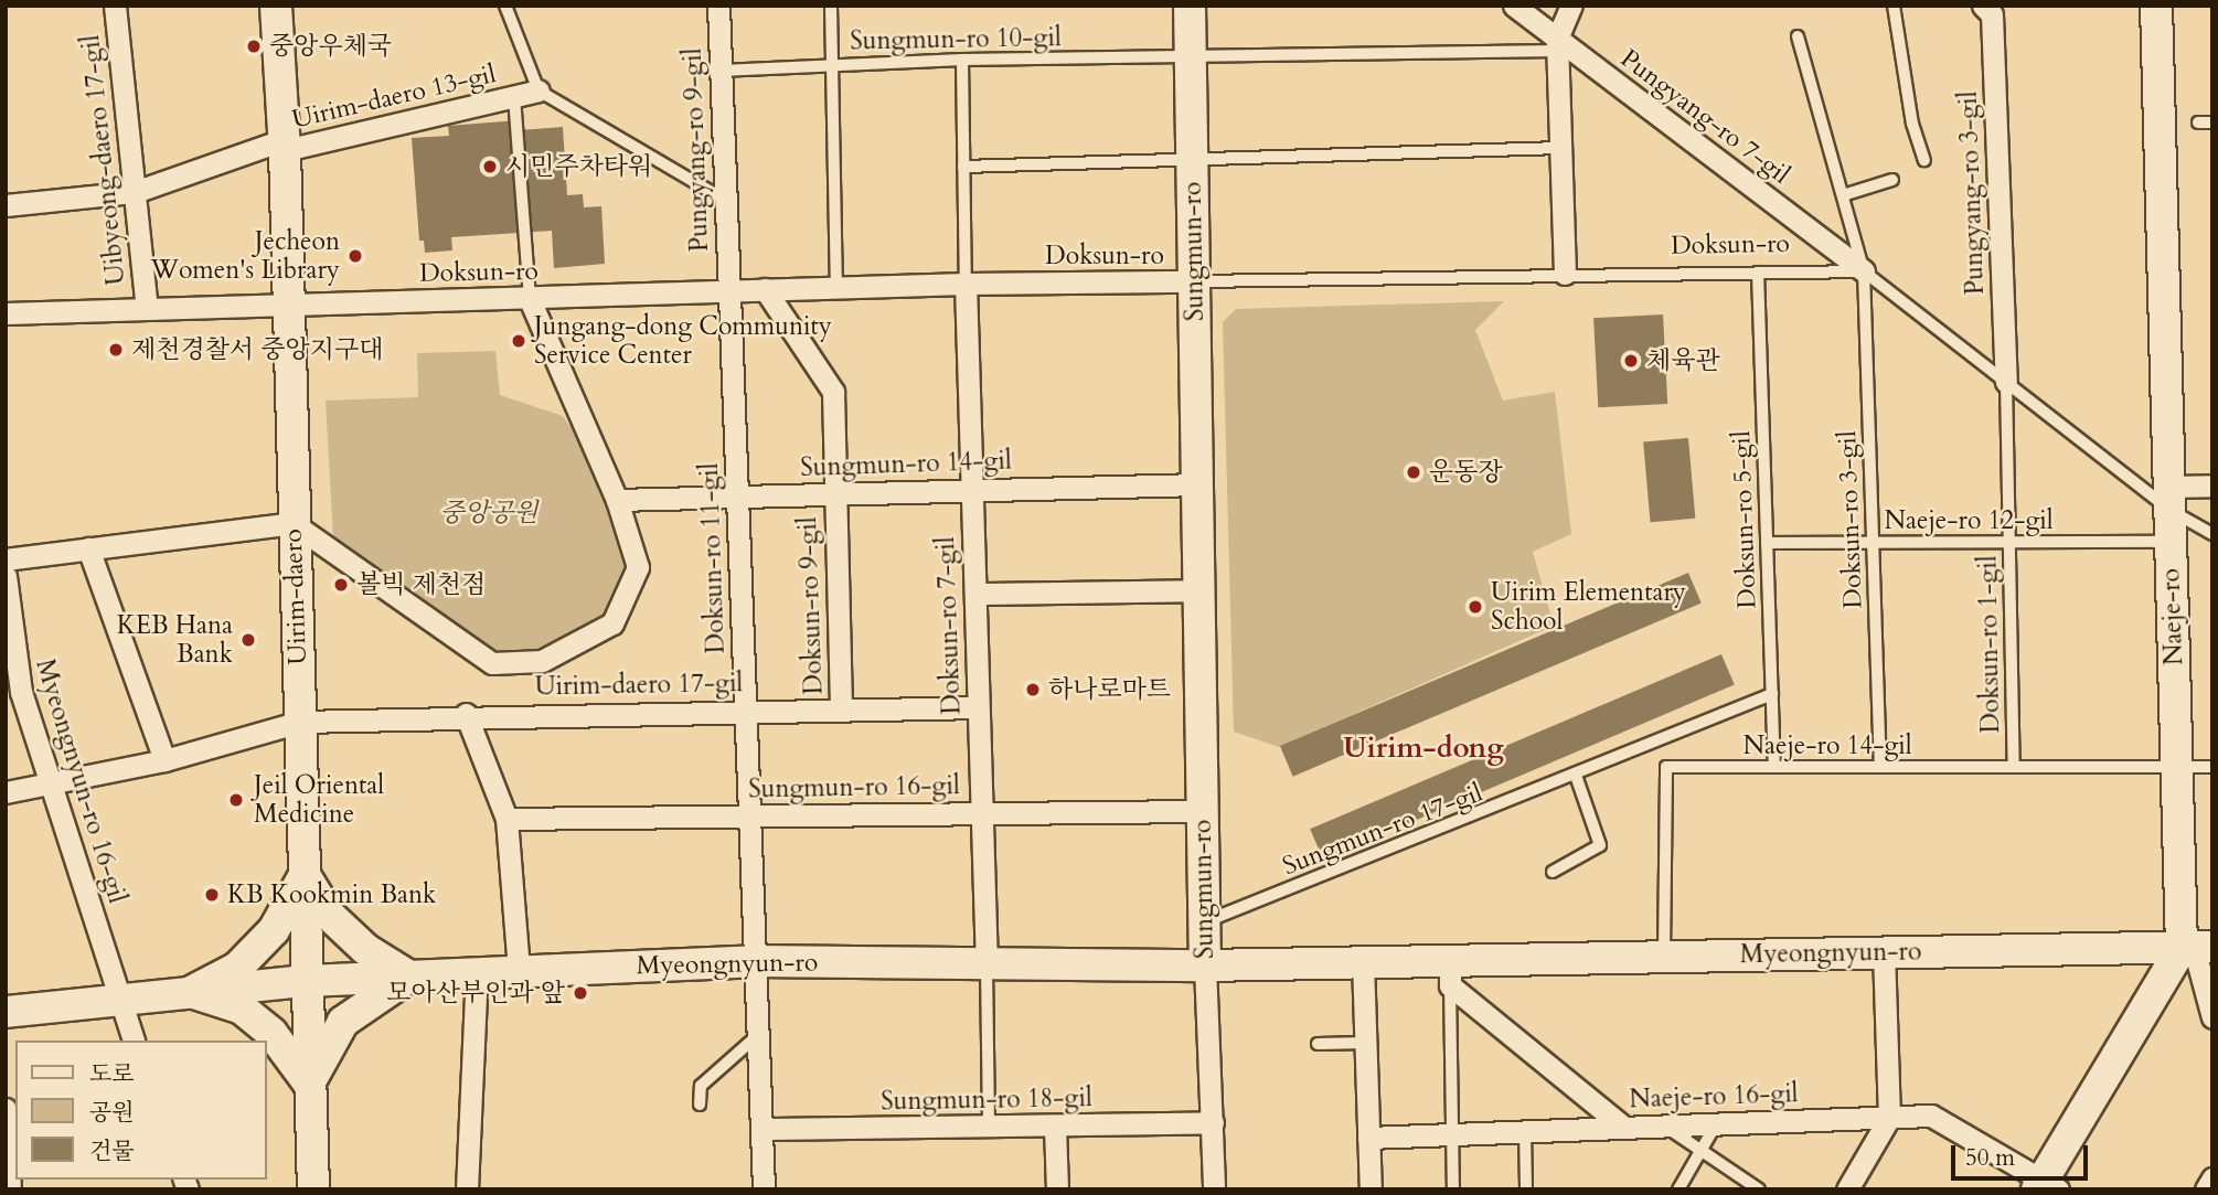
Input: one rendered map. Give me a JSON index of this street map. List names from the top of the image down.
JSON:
{
  "streets": {
    "street": [
      "Uirim-daero 13-gil",
      "Pungyang-ro 7-gil",
      "Pungyang-ro 9-gil",
      "Uibyeong-daero 17-gil",
      "Pungyang-ro 3-gil",
      "Doksun-ro",
      "Sungmun-ro",
      "Sungmun-ro 14-gil",
      "Doksun-ro 11-gil",
      "Uirim-daero",
      "Doksun-ro 9-gil",
      "Naeje-ro",
      "Doksun-ro 7-gil",
      "Uirim-daero 17-gil",
      "Myeongnyun-ro 16-gil",
      "Sungmun-ro 16-gil",
      "Myeongnyun-ro",
      "Naeje-ro 16-gil",
      "Sungmun-ro 18-gil"
    ],
    "lane": [
      "Sungmun-ro 10-gil",
      "Doksun-ro 5-gil",
      "Doksun-ro 3-gil",
      "Naeje-ro 12-gil",
      "Doksun-ro 1-gil",
      "Naeje-ro 14-gil",
      "Sungmun-ro 17-gil"
    ]
  },
  "crossings": [
    ["Sungmun-ro 10-gil", "Pungyang-ro 7-gil"],
    ["Sungmun-ro 10-gil", "Pungyang-ro 9-gil"],
    ["Sungmun-ro 10-gil", "Sungmun-ro"],
    ["Uirim-daero 13-gil", "Uibyeong-daero 17-gil"],
    ["Uirim-daero 13-gil", "Doksun-ro"],
    ["Uirim-daero 13-gil", "Uirim-daero"],
    ["Pungyang-ro 7-gil", "Doksun-ro"],
    ["Pungyang-ro 7-gil", "Doksun-ro 3-gil"],
    ["Pungyang-ro 9-gil", "Doksun-ro"],
    ["Pungyang-ro 9-gil", "Doksun-ro 11-gil"],
    ["Uibyeong-daero 17-gil", "Doksun-ro"],
    ["Pungyang-ro 3-gil", "Doksun-ro 1-gil"],
    ["Doksun-ro", "Sungmun-ro"],
    ["Doksun-ro", "Doksun-ro 5-gil"],
    ["Doksun-ro", "Doksun-ro 3-gil"],
    ["Doksun-ro", "Doksun-ro 11-gil"],
    ["Doksun-ro", "Uirim-daero"],
    ["Doksun-ro", "Doksun-ro 9-gil"],
    ["Doksun-ro", "Doksun-ro 7-gil"],
    ["Sungmun-ro", "Sungmun-ro 14-gil"],
    ["Sungmun-ro", "Sungmun-ro 16-gil"],
    ["Sungmun-ro", "Sungmun-ro 17-gil"],
    ["Sungmun-ro", "Myeongnyun-ro"],
    ["Sungmun-ro", "Sungmun-ro 18-gil"],
    ["Sungmun-ro 14-gil", "Doksun-ro 11-gil"],
    ["Sungmun-ro 14-gil", "Doksun-ro 9-gil"],
    ["Sungmun-ro 14-gil", "Doksun-ro 7-gil"],
    ["Doksun-ro 5-gil", "Naeje-ro 12-gil"],
    ["Doksun-ro 5-gil", "Naeje-ro 14-gil"],
    ["Doksun-ro 5-gil", "Sungmun-ro 17-gil"],
    ["Doksun-ro 3-gil", "Naeje-ro 12-gil"],
    ["Doksun-ro 3-gil", "Naeje-ro 14-gil"],
    ["Naeje-ro 12-gil", "Naeje-ro"],
    ["Naeje-ro 12-gil", "Doksun-ro 1-gil"],
    ["Doksun-ro 11-gil", "Uirim-daero 17-gil"],
    ["Doksun-ro 11-gil", "Sungmun-ro 16-gil"],
    ["Doksun-ro 11-gil", "Myeongnyun-ro"],
    ["Doksun-ro 11-gil", "Sungmun-ro 18-gil"],
    ["Uirim-daero", "Uirim-daero 17-gil"],
    ["Uirim-daero", "Myeongnyun-ro"],
    ["Doksun-ro 9-gil", "Uirim-daero 17-gil"],
    ["Naeje-ro", "Naeje-ro 14-gil"],
    ["Naeje-ro", "Myeongnyun-ro"],
    ["Doksun-ro 7-gil", "Uirim-daero 17-gil"],
    ["Doksun-ro 7-gil", "Sungmun-ro 16-gil"],
    ["Doksun-ro 7-gil", "Myeongnyun-ro"],
    ["Doksun-ro 1-gil", "Naeje-ro 14-gil"],
    ["Uirim-daero 17-gil", "Myeongnyun-ro 16-gil"],
    ["Naeje-ro 14-gil", "Myeongnyun-ro"],
    ["Myeongnyun-ro 16-gil", "Myeongnyun-ro"]
  ],
  "districts": ["Uirim-dong"],
  "parks": ["중앙공원"],
  "places": [
    "중앙우체국",
    "시민주차타워",
    "Jecheon Women's Library",
    "Jungang-dong Community Service Center",
    "제천경찰서 중앙지구대",
    "체육관",
    "운동장",
    "볼빅 제천점",
    "Uirim Elementary School",
    "KEB Hana Bank",
    "하나로마트",
    "Jeil Oriental Medicine",
    "KB Kookmin Bank",
    "모아산부인과 앞"
  ],
  "legend": ["도로", "공원", "건물"],
  "scale_bar": "50 m"
}
